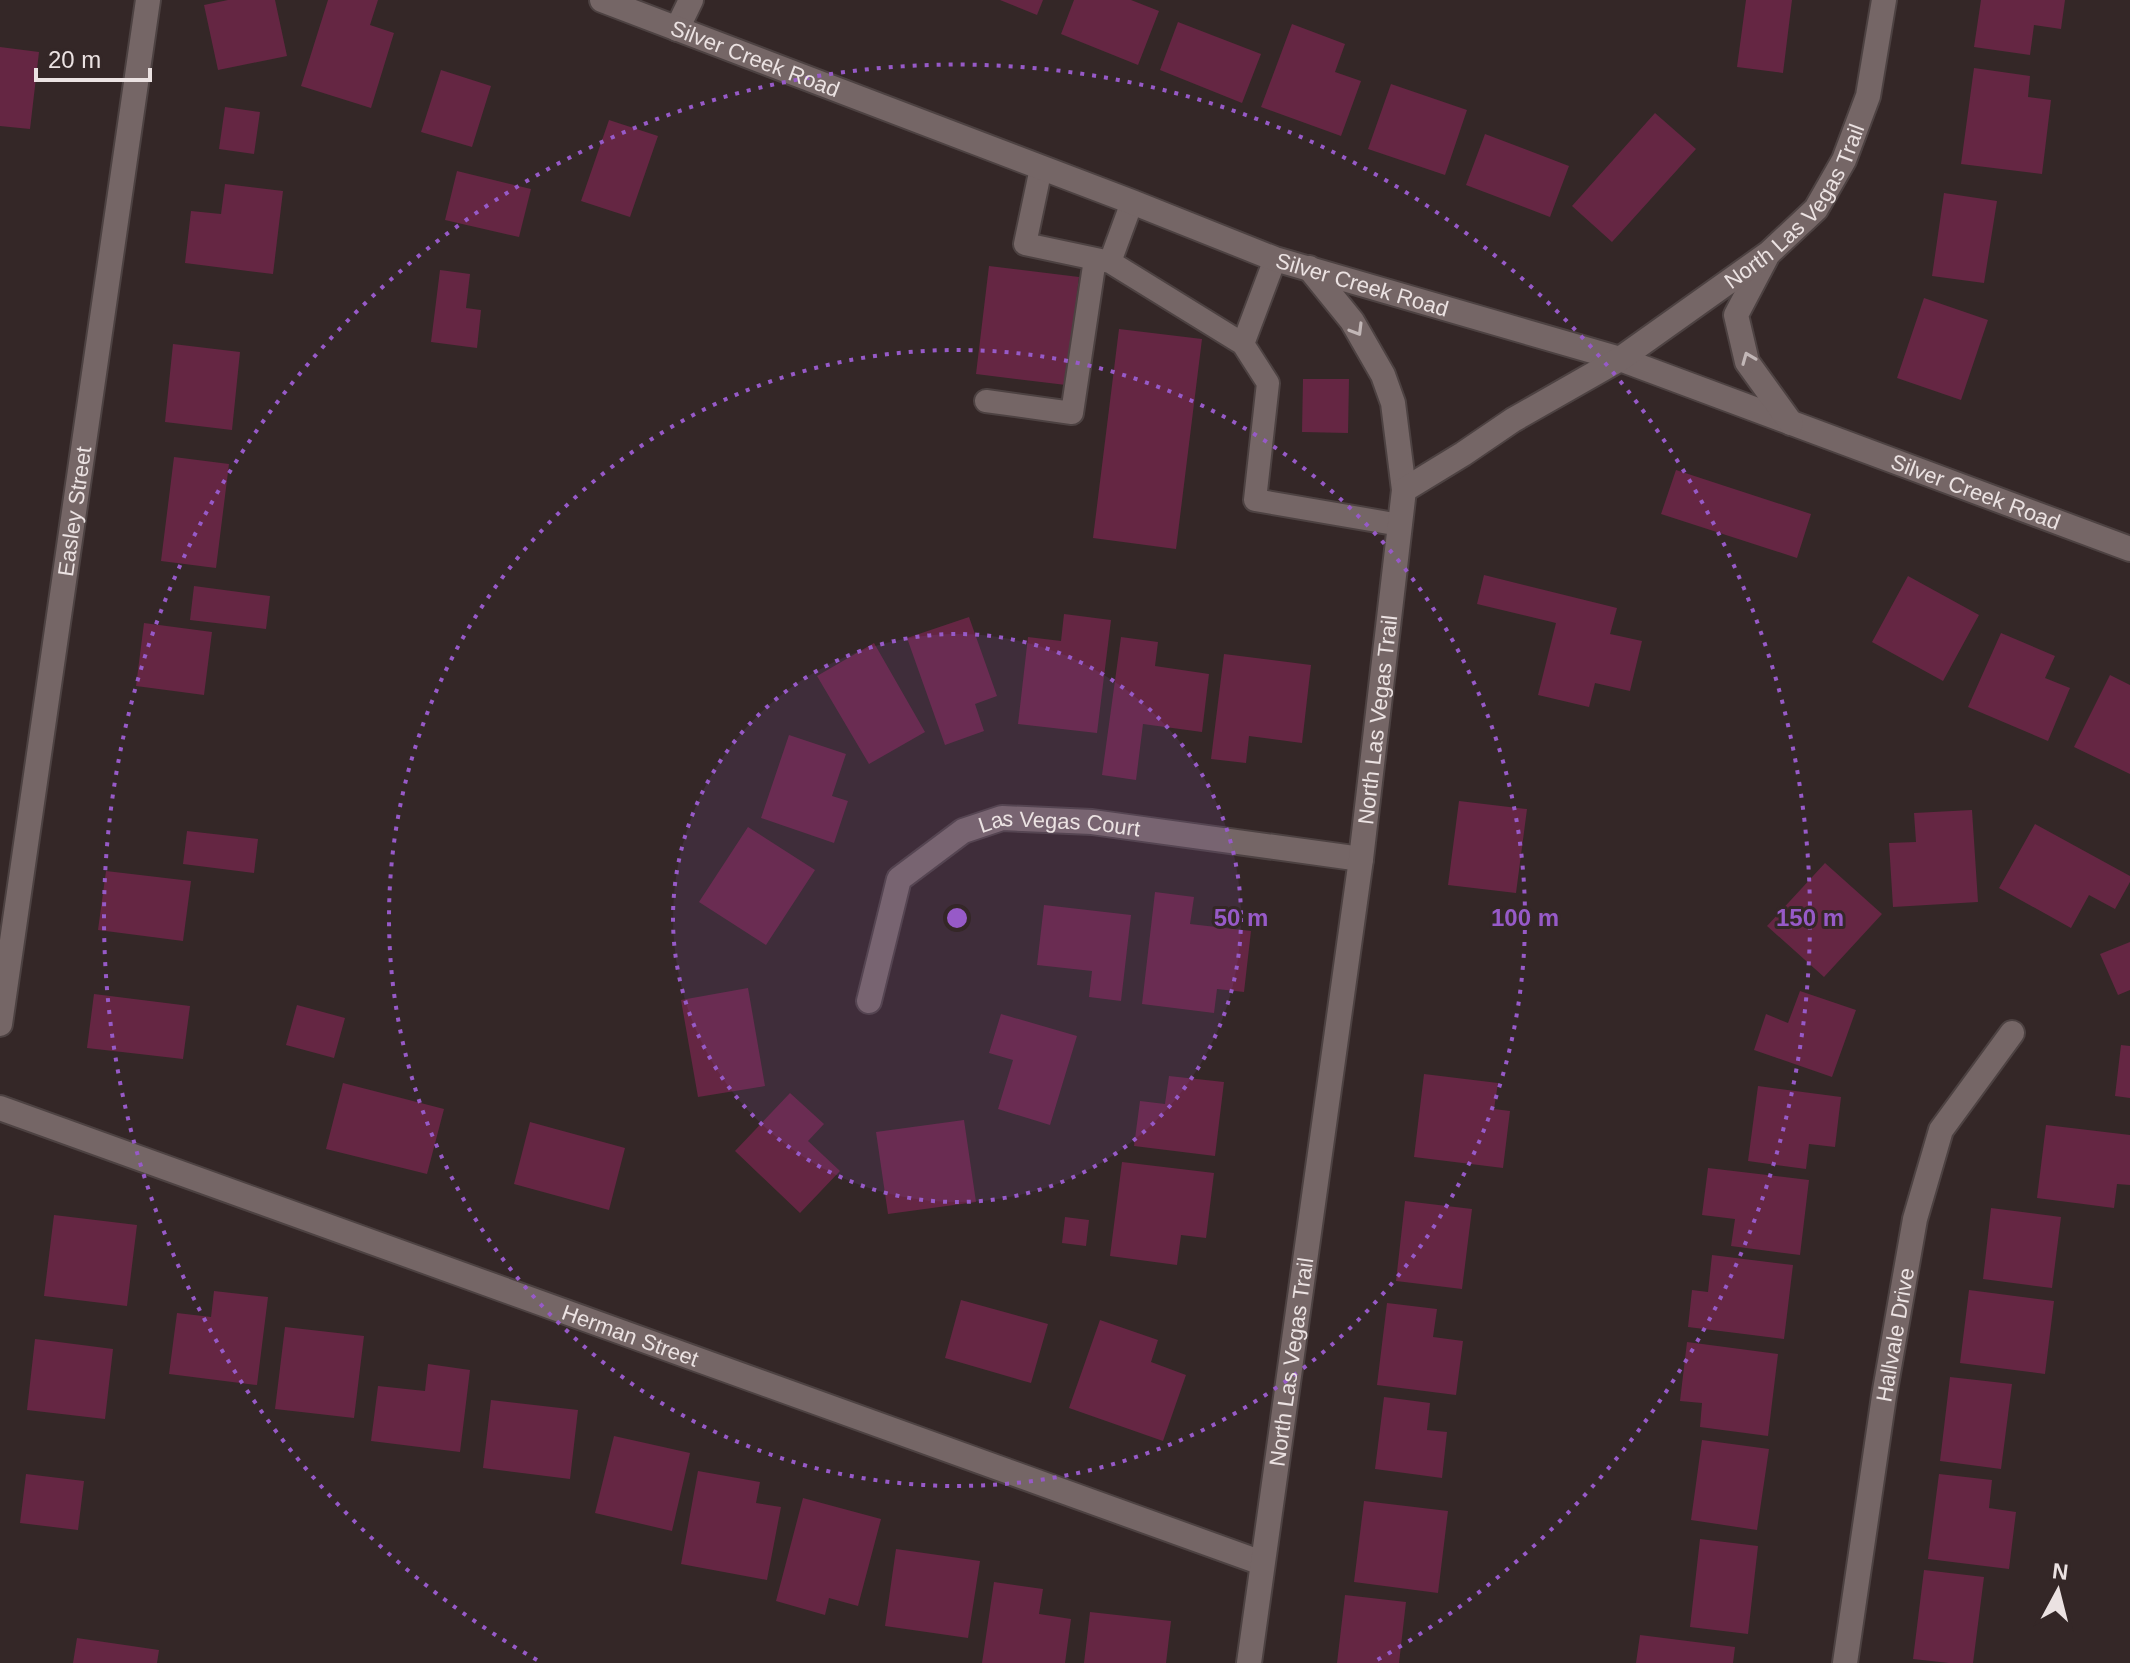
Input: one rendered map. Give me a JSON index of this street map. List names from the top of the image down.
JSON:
{
  "streets": {
    "street": [
      "Silver Creek Road",
      "North Las Vegas Trail",
      "Easley Street",
      "Las Vegas Court",
      "Hallvale Drive",
      "Herman Street"
    ]
  },
  "crossings": [
    ["Silver Creek Road", "North Las Vegas Trail"],
    ["North Las Vegas Trail", "Las Vegas Court"],
    ["North Las Vegas Trail", "Herman Street"]
  ],
  "scale_bar": "20 m",
  "north": "top",
  "rings": ["50 m", "100 m", "150 m"]
}
